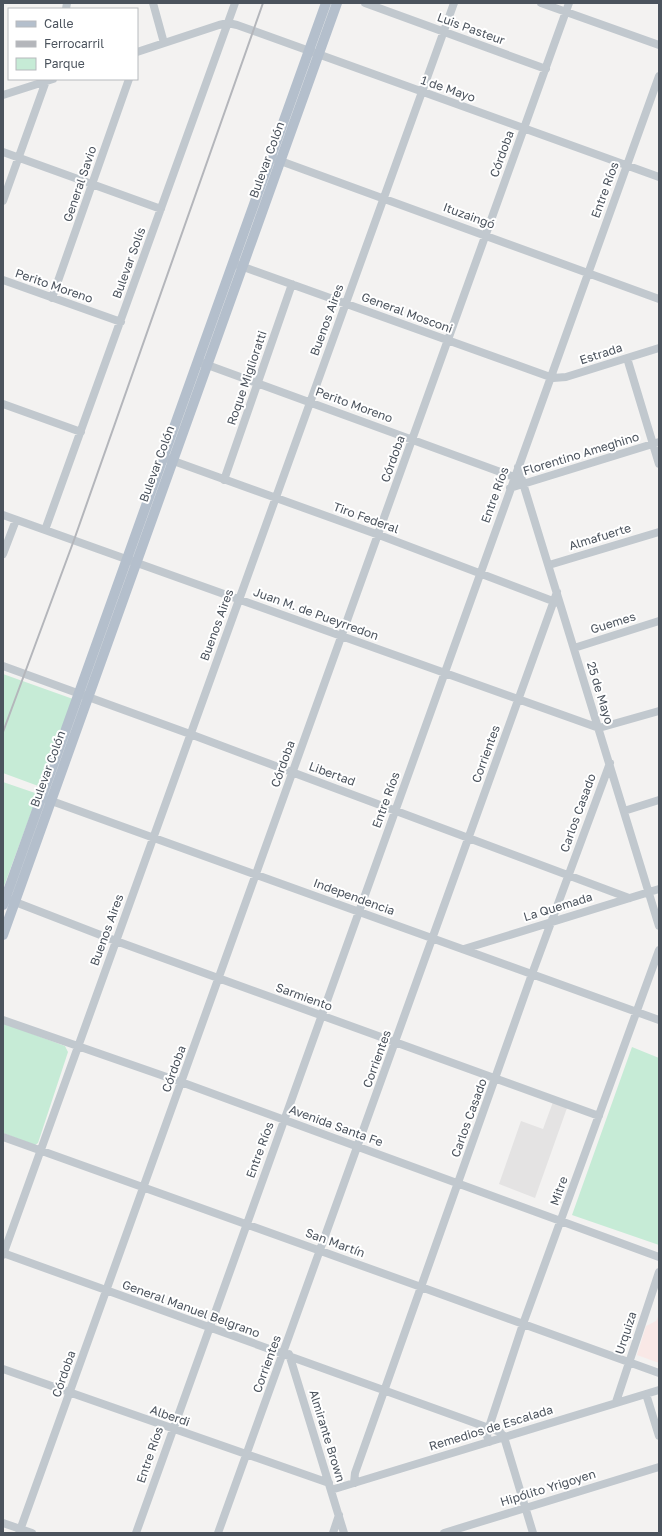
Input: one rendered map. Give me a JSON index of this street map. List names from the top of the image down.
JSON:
{
  "streets": {
    "main road": ["Bulevar Colón"],
    "street": [
      "Luis Pasteur",
      "1 de Mayo",
      "Córdoba",
      "General Savio",
      "Entre Ríos",
      "Ituzaingó",
      "Bulevar Solís",
      "Perito Moreno",
      "General Mosconi",
      "Buenos Aires",
      "Estrada",
      "Roque Miglioratti",
      "Florentino Ameghino",
      "Tiro Federal",
      "Almafuerte",
      "Juan M. de Pueyrredon",
      "Guemes",
      "25 de Mayo",
      "Corrientes",
      "Libertad",
      "Carlos Casado",
      "Independencia",
      "La Quemada",
      "Sarmiento",
      "Avenida Santa Fe",
      "Mitre",
      "San Martín",
      "General Manuel Belgrano",
      "Urquiza",
      "Alberdi",
      "Remedios de Escalada",
      "Almirante Brown",
      "Hipólito Yrigoyen"
    ]
  },
  "crossings": [
    ["Luis Pasteur", "Córdoba"],
    ["Luis Pasteur", "Buenos Aires"],
    ["1 de Mayo", "Córdoba"],
    ["1 de Mayo", "Bulevar Colón"],
    ["1 de Mayo", "Entre Ríos"],
    ["1 de Mayo", "Bulevar Solís"],
    ["1 de Mayo", "Buenos Aires"],
    ["Córdoba", "Ituzaingó"],
    ["Córdoba", "Perito Moreno"],
    ["Córdoba", "General Mosconi"],
    ["Córdoba", "Tiro Federal"],
    ["Córdoba", "Juan M. de Pueyrredon"],
    ["Córdoba", "Libertad"],
    ["Córdoba", "Independencia"],
    ["Córdoba", "Sarmiento"],
    ["Córdoba", "Avenida Santa Fe"],
    ["Córdoba", "San Martín"],
    ["Córdoba", "General Manuel Belgrano"],
    ["Córdoba", "Alberdi"],
    ["Bulevar Colón", "Ituzaingó"],
    ["Bulevar Colón", "Perito Moreno"],
    ["Bulevar Colón", "General Mosconi"],
    ["Bulevar Colón", "Tiro Federal"],
    ["Bulevar Colón", "Juan M. de Pueyrredon"],
    ["Bulevar Colón", "Libertad"],
    ["Bulevar Colón", "Independencia"],
    ["Bulevar Colón", "Sarmiento"],
    ["General Savio", "Perito Moreno"],
    ["Entre Ríos", "Ituzaingó"],
    ["Entre Ríos", "Perito Moreno"],
    ["Entre Ríos", "General Mosconi"],
    ["Entre Ríos", "Estrada"],
    ["Entre Ríos", "Florentino Ameghino"],
    ["Entre Ríos", "Tiro Federal"],
    ["Entre Ríos", "Juan M. de Pueyrredon"],
    ["Entre Ríos", "25 de Mayo"],
    ["Entre Ríos", "Libertad"],
    ["Entre Ríos", "Independencia"],
    ["Entre Ríos", "Sarmiento"],
    ["Entre Ríos", "Avenida Santa Fe"],
    ["Entre Ríos", "San Martín"],
    ["Entre Ríos", "General Manuel Belgrano"],
    ["Entre Ríos", "Alberdi"],
    ["Ituzaingó", "Buenos Aires"],
    ["Bulevar Solís", "Perito Moreno"],
    ["Bulevar Solís", "Juan M. de Pueyrredon"],
    ["Perito Moreno", "Buenos Aires"],
    ["Perito Moreno", "Roque Miglioratti"],
    ["Perito Moreno", "Florentino Ameghino"],
    ["Perito Moreno", "25 de Mayo"],
    ["General Mosconi", "Buenos Aires"],
    ["General Mosconi", "Estrada"],
    ["General Mosconi", "Roque Miglioratti"],
    ["Buenos Aires", "Tiro Federal"],
    ["Buenos Aires", "Juan M. de Pueyrredon"],
    ["Buenos Aires", "Libertad"],
    ["Buenos Aires", "Independencia"],
    ["Buenos Aires", "Sarmiento"],
    ["Buenos Aires", "Avenida Santa Fe"],
    ["Buenos Aires", "San Martín"],
    ["Buenos Aires", "General Manuel Belgrano"],
    ["Roque Miglioratti", "Tiro Federal"],
    ["Florentino Ameghino", "25 de Mayo"],
    ["Tiro Federal", "25 de Mayo"],
    ["Tiro Federal", "Corrientes"],
    ["Almafuerte", "25 de Mayo"],
    ["Juan M. de Pueyrredon", "25 de Mayo"],
    ["Juan M. de Pueyrredon", "Corrientes"],
    ["Guemes", "25 de Mayo"],
    ["25 de Mayo", "Corrientes"],
    ["25 de Mayo", "Carlos Casado"],
    ["25 de Mayo", "La Quemada"],
    ["Corrientes", "Libertad"],
    ["Corrientes", "Independencia"],
    ["Corrientes", "Sarmiento"],
    ["Corrientes", "Avenida Santa Fe"],
    ["Corrientes", "San Martín"],
    ["Corrientes", "General Manuel Belgrano"],
    ["Corrientes", "Alberdi"],
    ["Corrientes", "Almirante Brown"],
    ["Libertad", "Carlos Casado"],
    ["Libertad", "La Quemada"],
    ["Carlos Casado", "Independencia"],
    ["Carlos Casado", "La Quemada"],
    ["Carlos Casado", "Sarmiento"],
    ["Carlos Casado", "Avenida Santa Fe"],
    ["Carlos Casado", "San Martín"],
    ["Carlos Casado", "General Manuel Belgrano"],
    ["Carlos Casado", "Remedios de Escalada"],
    ["Independencia", "La Quemada"],
    ["Independencia", "Mitre"],
    ["Sarmiento", "Mitre"],
    ["Avenida Santa Fe", "Mitre"],
    ["Mitre", "San Martín"],
    ["Mitre", "General Manuel Belgrano"],
    ["Mitre", "Remedios de Escalada"],
    ["San Martín", "Urquiza"],
    ["General Manuel Belgrano", "Remedios de Escalada"],
    ["General Manuel Belgrano", "Almirante Brown"],
    ["Urquiza", "Remedios de Escalada"],
    ["Alberdi", "Remedios de Escalada"],
    ["Alberdi", "Almirante Brown"],
    ["Remedios de Escalada", "Almirante Brown"]
  ],
  "legend": ["Calle", "Ferrocarril", "Parque"]
}
